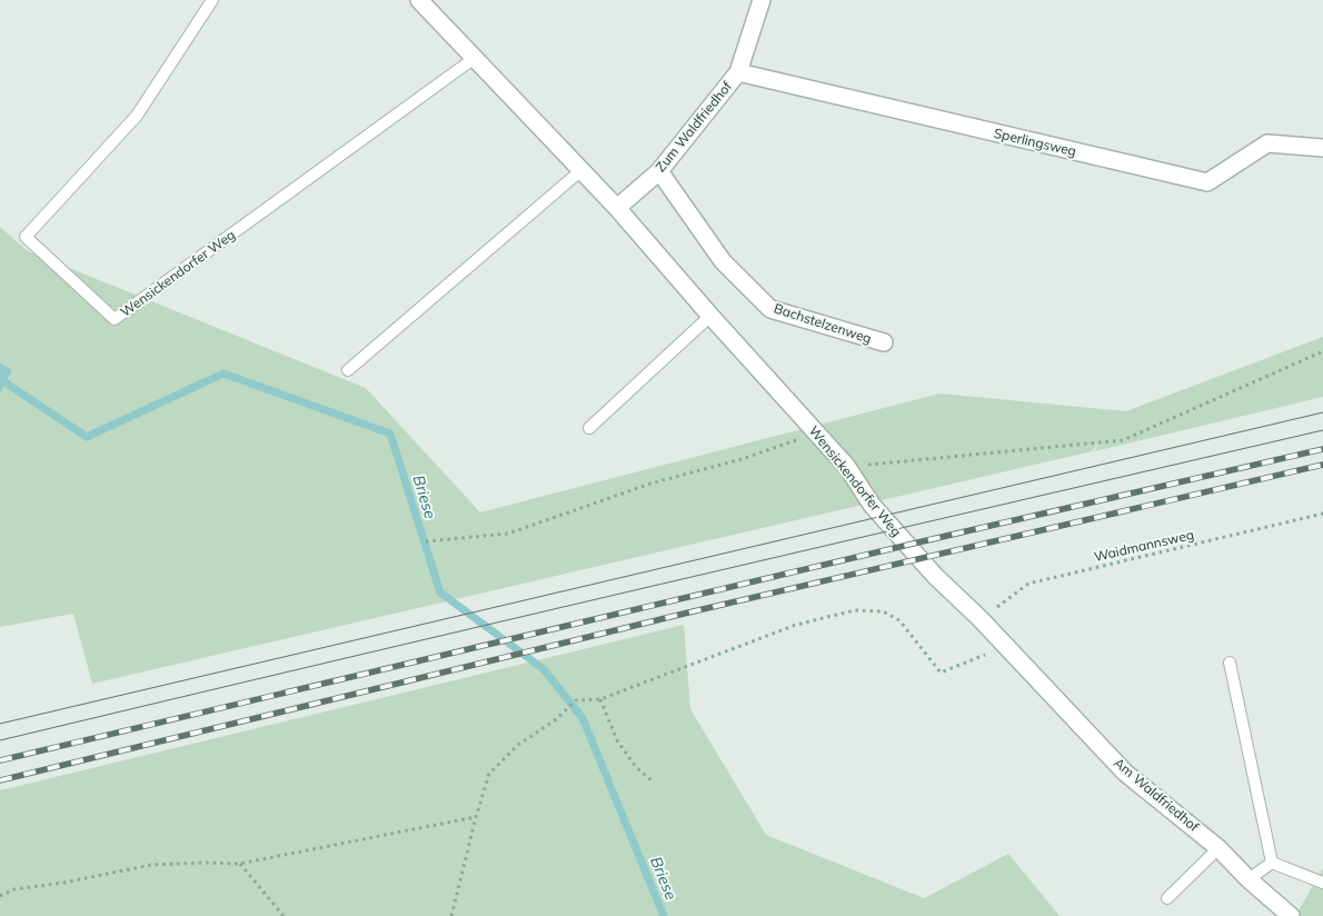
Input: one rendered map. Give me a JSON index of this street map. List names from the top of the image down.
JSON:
{
  "streets": {
    "street": [
      "Zum Waldfriedhof",
      "Sperlingsweg",
      "Wensickendorfer Weg",
      "Bachstelzenweg",
      "Am Waldfriedhof"
    ],
    "path": ["Waidmannsweg"]
  },
  "crossings": [
    ["Zum Waldfriedhof", "Sperlingsweg"],
    ["Zum Waldfriedhof", "Wensickendorfer Weg"],
    ["Zum Waldfriedhof", "Bachstelzenweg"],
    ["Wensickendorfer Weg", "Waidmannsweg"],
    ["Wensickendorfer Weg", "Am Waldfriedhof"],
    ["Waidmannsweg", "Am Waldfriedhof"]
  ],
  "water": ["Briese"]
}
